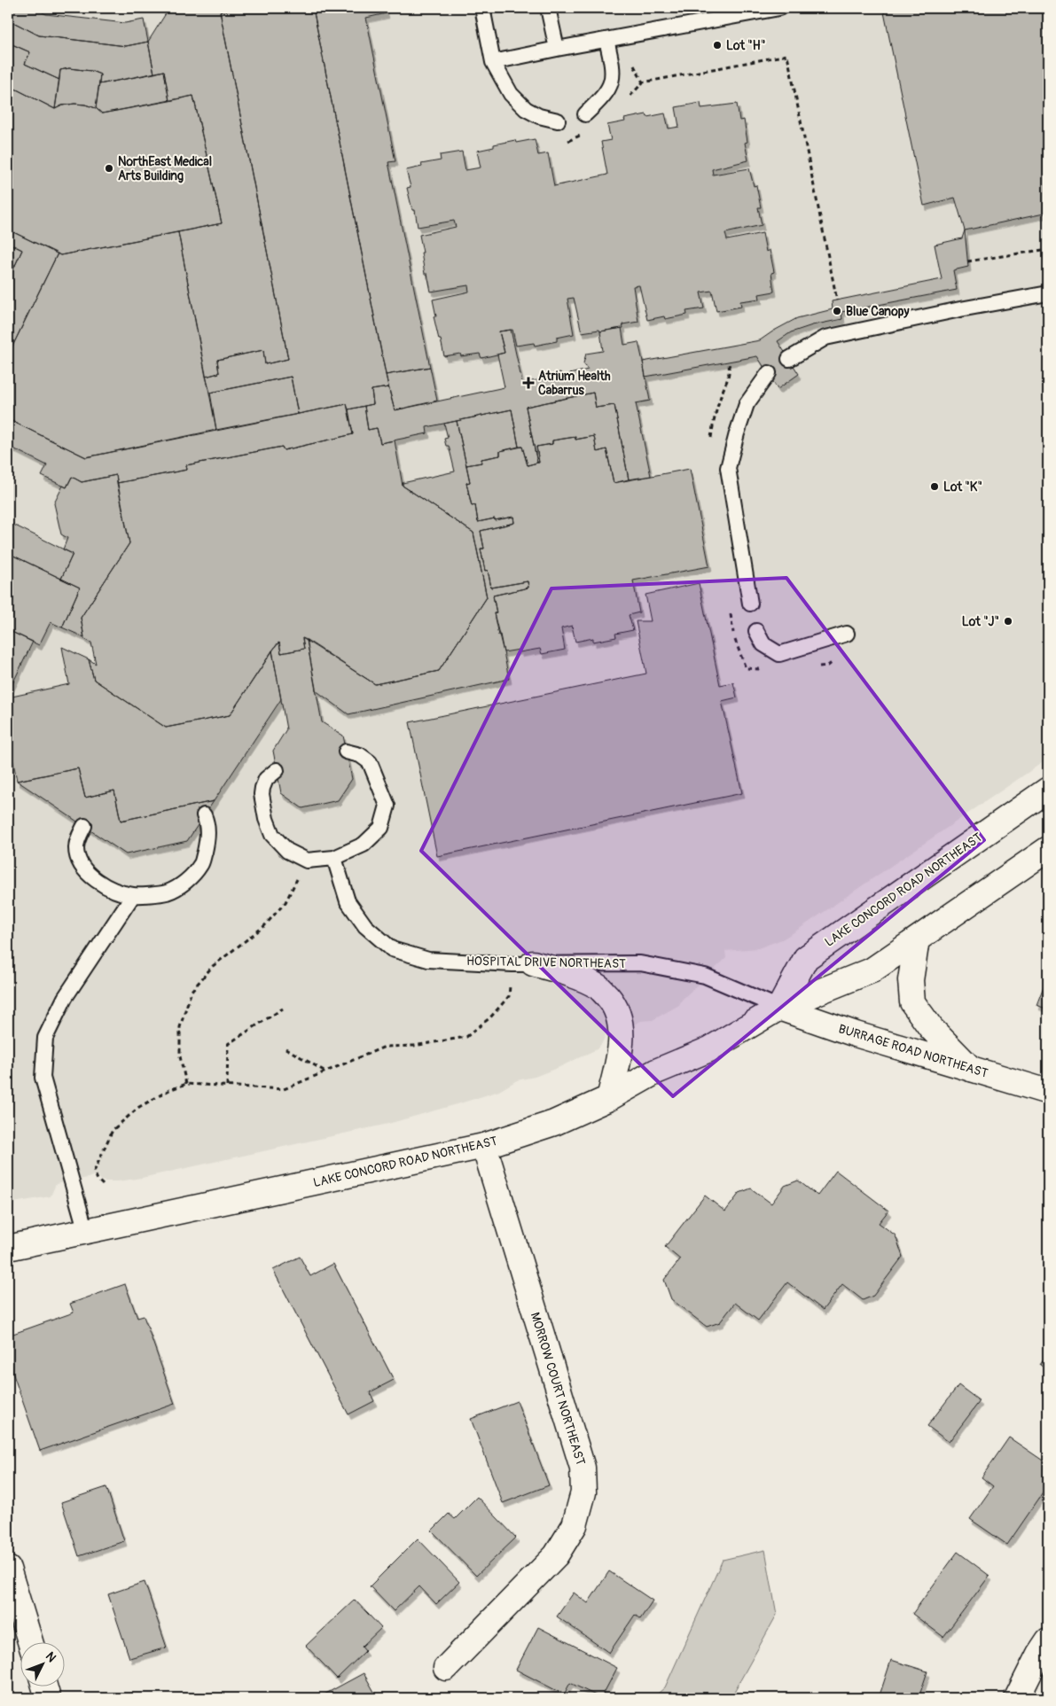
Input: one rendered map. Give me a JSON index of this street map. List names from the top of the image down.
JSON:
{
  "streets": {
    "main road": ["LAKE CONCORD ROAD NORTHEAST", "BURRAGE ROAD NORTHEAST", "MORROW COURT NORTHEAST"],
    "lane": ["HOSPITAL DRIVE NORTHEAST"]
  },
  "crossings": [
    ["LAKE CONCORD ROAD NORTHEAST", "HOSPITAL DRIVE NORTHEAST"],
    ["LAKE CONCORD ROAD NORTHEAST", "BURRAGE ROAD NORTHEAST"],
    ["LAKE CONCORD ROAD NORTHEAST", "MORROW COURT NORTHEAST"],
    ["HOSPITAL DRIVE NORTHEAST", "BURRAGE ROAD NORTHEAST"]
  ],
  "places": {
    "other": [
      "Lot \"H\"",
      "NorthEast Medical Arts Building",
      "Blue Canopy",
      "Lot \"K\"",
      "Lot \"J\""
    ],
    "health": ["Atrium Health Cabarrus"]
  },
  "north": "top right"
}
